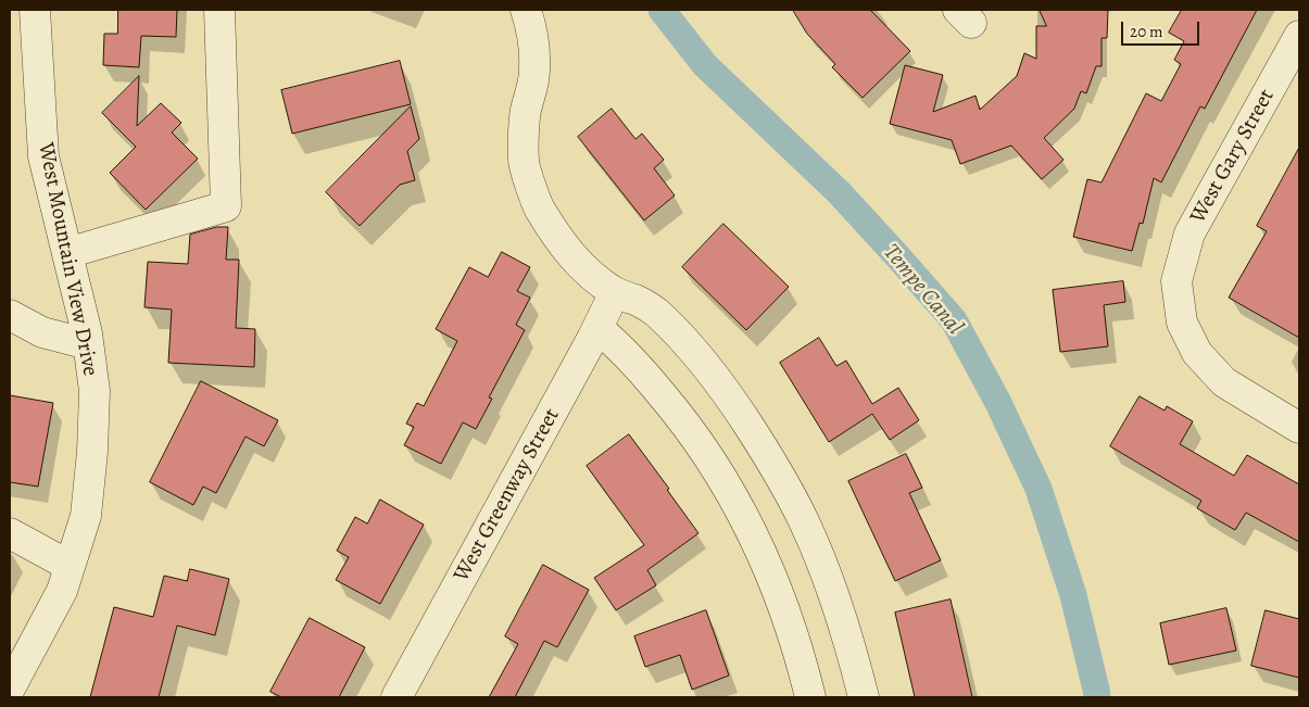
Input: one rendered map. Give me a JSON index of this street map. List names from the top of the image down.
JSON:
{
  "streets": {
    "street": ["West Gary Street", "West Mountain View Drive", "West Greenway Street"]
  },
  "water": ["Tempe Canal"],
  "scale_bar": "20 m"
}
